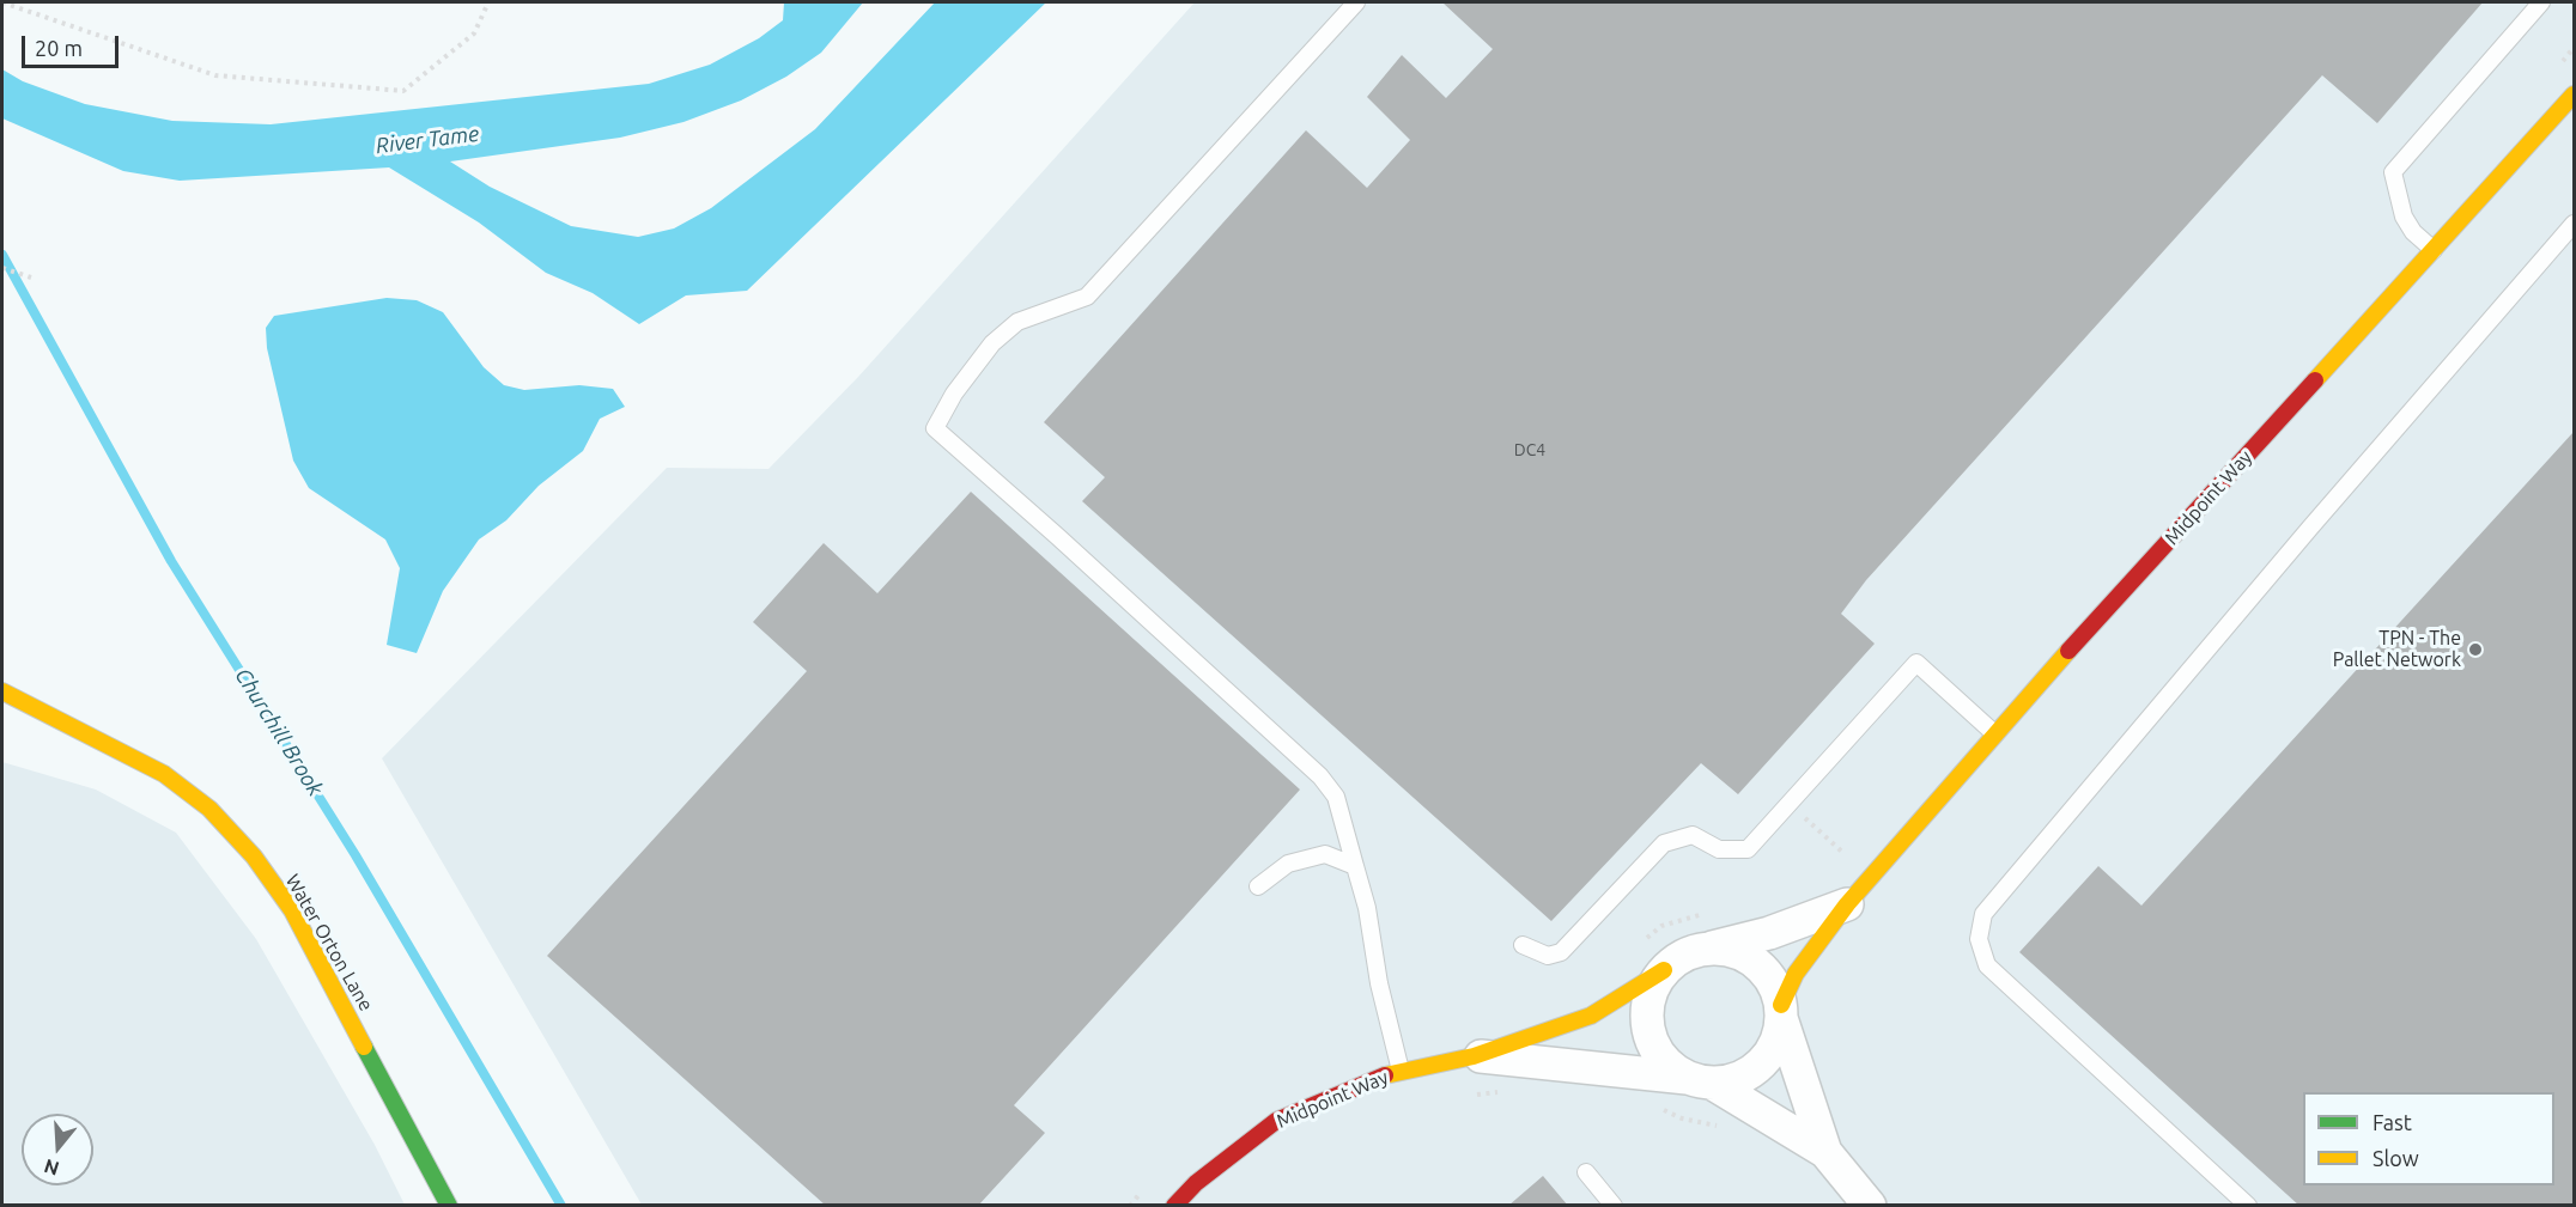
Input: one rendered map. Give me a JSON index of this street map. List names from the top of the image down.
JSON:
{
  "streets": {
    "street": ["Midpoint Way", "Water Orton Lane"]
  },
  "water": ["River Tame", "Churchill Brook"],
  "places": ["TPN - The Pallet Network"],
  "house_numbers": ["DC4"],
  "legend": ["Fast", "Slow"],
  "scale_bar": "20 m",
  "north": "bottom"
}
